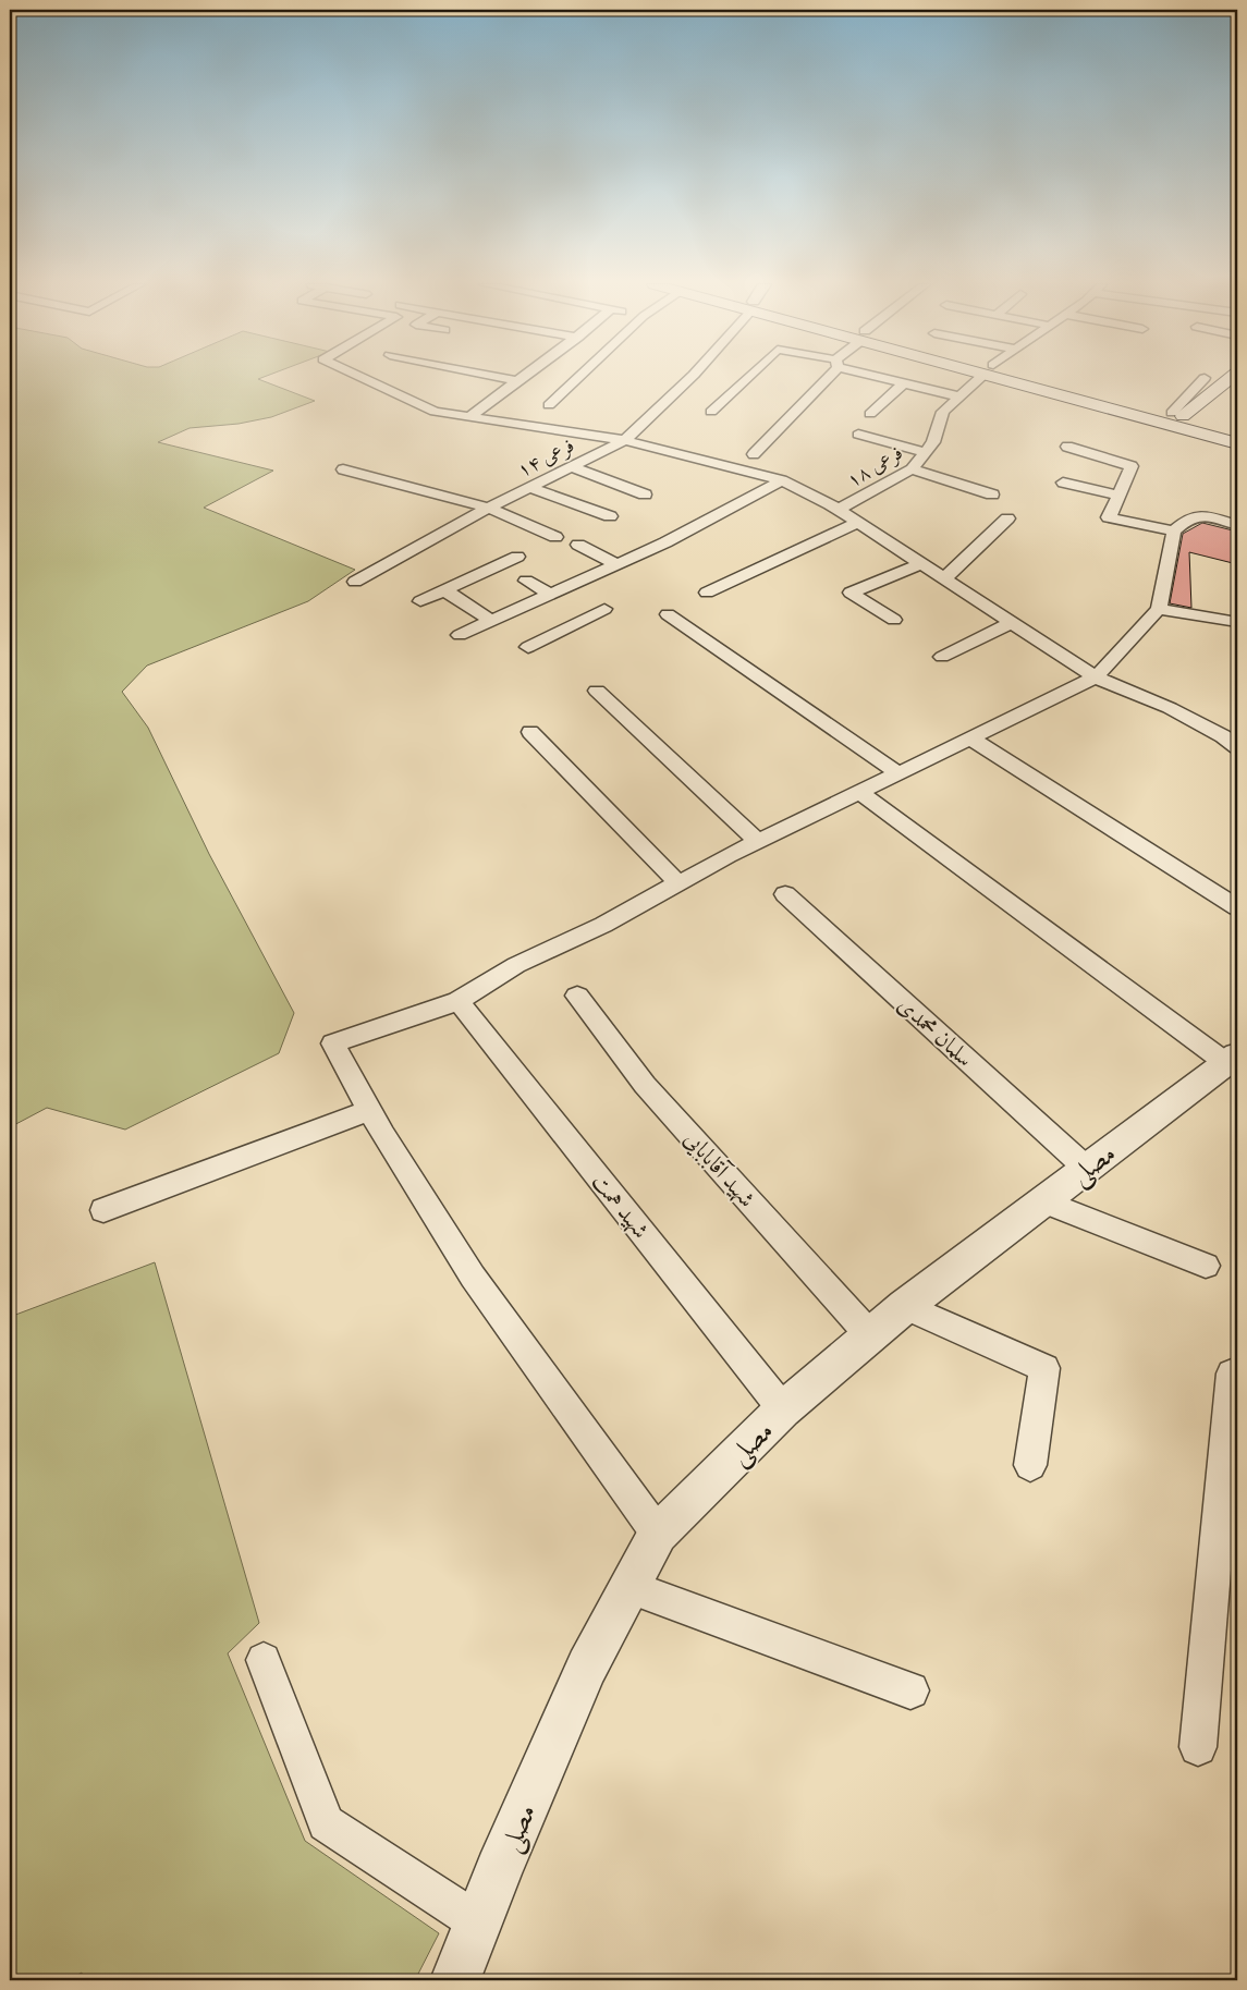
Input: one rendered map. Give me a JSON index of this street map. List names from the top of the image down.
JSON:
{
  "streets": {
    "street": [
      "فرعی ۱۴",
      "فرعی ۱۸",
      "سلمان محمدی",
      "مصلی",
      "شهید آقابابایی",
      "شهید همت"
    ]
  },
  "crossings": [
    ["سلمان محمدی", "مصلی"],
    ["مصلی", "شهید آقابابایی"],
    ["مصلی", "شهید همت"]
  ]
}
